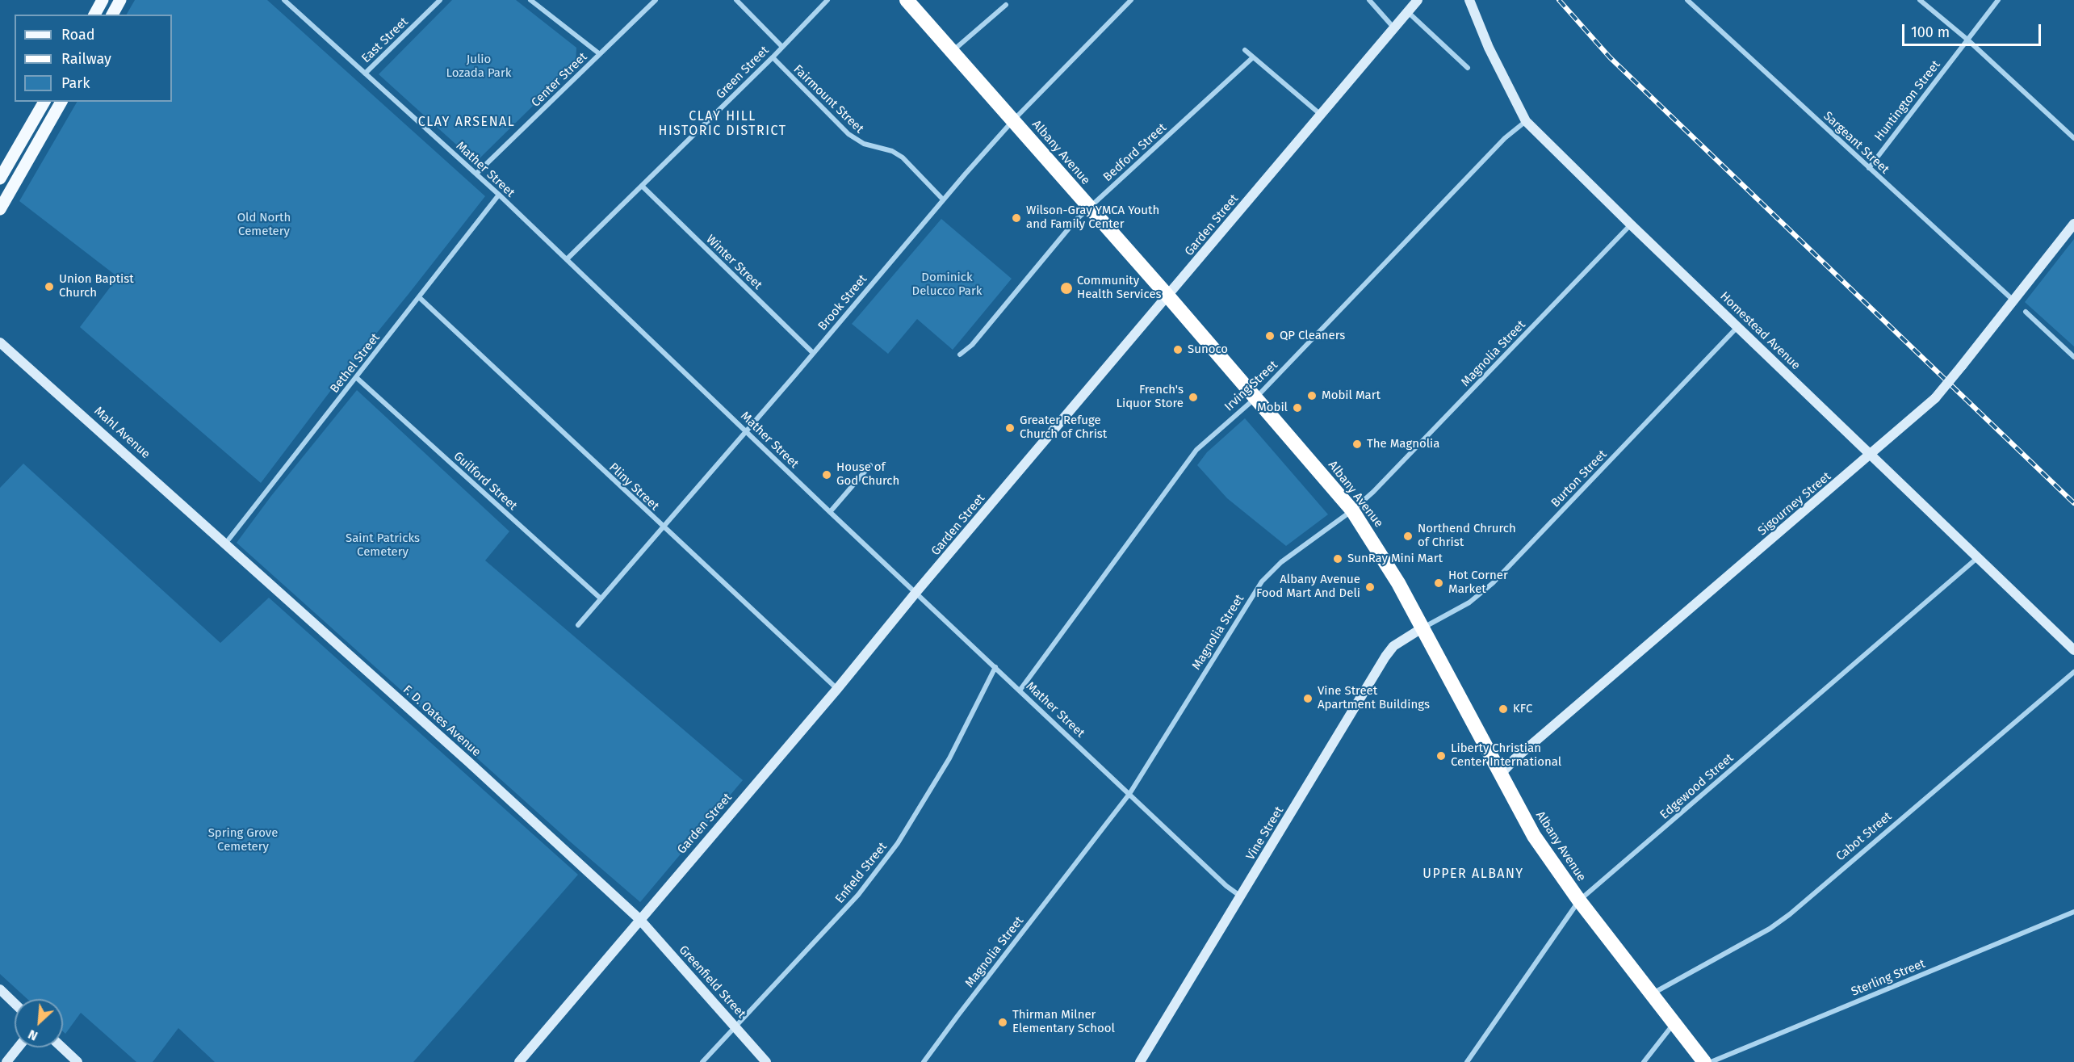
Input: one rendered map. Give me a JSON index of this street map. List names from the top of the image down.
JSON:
{
  "streets": {
    "highway": ["Albany Avenue"],
    "street": [
      "East Street",
      "Green Street",
      "Center Street",
      "Fairmount Street",
      "Huntington Street",
      "Sargeant Street",
      "Bedford Street",
      "Mather Street",
      "Garden Street",
      "Winter Street",
      "Brook Street",
      "Homestead Avenue",
      "Magnolia Street",
      "Bethel Street",
      "Irving Street",
      "Mahl Avenue",
      "Burton Street",
      "Guilford Street",
      "Pliny Street",
      "Sigourney Street",
      "F. D. Oates Avenue",
      "Edgewood Street",
      "Vine Street",
      "Cabot Street",
      "Enfield Street",
      "Sterling Street",
      "Greenfield Street"
    ]
  },
  "crossings": [
    ["East Street", "Mather Street"],
    ["Green Street", "Fairmount Street"],
    ["Green Street", "Mather Street"],
    ["Green Street", "Winter Street"],
    ["Center Street", "Mather Street"],
    ["Fairmount Street", "Brook Street"],
    ["Huntington Street", "Sargeant Street"],
    ["Sargeant Street", "Sigourney Street"],
    ["Albany Avenue", "Bedford Street"],
    ["Albany Avenue", "Garden Street"],
    ["Albany Avenue", "Brook Street"],
    ["Albany Avenue", "Magnolia Street"],
    ["Albany Avenue", "Irving Street"],
    ["Albany Avenue", "Burton Street"],
    ["Albany Avenue", "Sigourney Street"],
    ["Albany Avenue", "Edgewood Street"],
    ["Albany Avenue", "Vine Street"],
    ["Albany Avenue", "Cabot Street"],
    ["Mather Street", "Garden Street"],
    ["Mather Street", "Brook Street"],
    ["Mather Street", "Magnolia Street"],
    ["Mather Street", "Bethel Street"],
    ["Mather Street", "Irving Street"],
    ["Mather Street", "Vine Street"],
    ["Mather Street", "Enfield Street"],
    ["Garden Street", "Pliny Street"],
    ["Garden Street", "F. D. Oates Avenue"],
    ["Garden Street", "Greenfield Street"],
    ["Winter Street", "Brook Street"],
    ["Brook Street", "Guilford Street"],
    ["Brook Street", "Pliny Street"],
    ["Homestead Avenue", "Magnolia Street"],
    ["Homestead Avenue", "Irving Street"],
    ["Homestead Avenue", "Burton Street"],
    ["Homestead Avenue", "Sigourney Street"],
    ["Homestead Avenue", "Edgewood Street"],
    ["Bethel Street", "Mahl Avenue"],
    ["Bethel Street", "Guilford Street"],
    ["Bethel Street", "Pliny Street"],
    ["Bethel Street", "F. D. Oates Avenue"],
    ["Mahl Avenue", "F. D. Oates Avenue"],
    ["Burton Street", "Vine Street"],
    ["F. D. Oates Avenue", "Greenfield Street"],
    ["Enfield Street", "Greenfield Street"]
  ],
  "districts": ["CLAY HILL HISTORIC DISTRICT", "CLAY ARSENAL", "UPPER ALBANY"],
  "parks": [
    "Julio Lozada Park",
    "Old North Cemetery",
    "Dominick Delucco Park",
    "Saint Patricks Cemetery",
    "Spring Grove Cemetery"
  ],
  "places": [
    "Wilson-Gray YMCA Youth and Family Center",
    "Union Baptist Church",
    "Community Health Services",
    "QP Cleaners",
    "Sunoco",
    "Mobil Mart",
    "French's Liquor Store",
    "Mobil",
    "Greater Refuge Church of Christ",
    "The Magnolia",
    "House of God Church",
    "Northend Chrurch of Christ",
    "SunRay Mini Mart",
    "Hot Corner Market",
    "Albany Avenue Food Mart And Deli",
    "Vine Street Apartment Buildings",
    "KFC",
    "Liberty Christian Center International",
    "Thirman Milner Elementary School"
  ],
  "legend": ["Road", "Railway", "Park"],
  "scale_bar": "100 m",
  "north": "bottom left"
}
